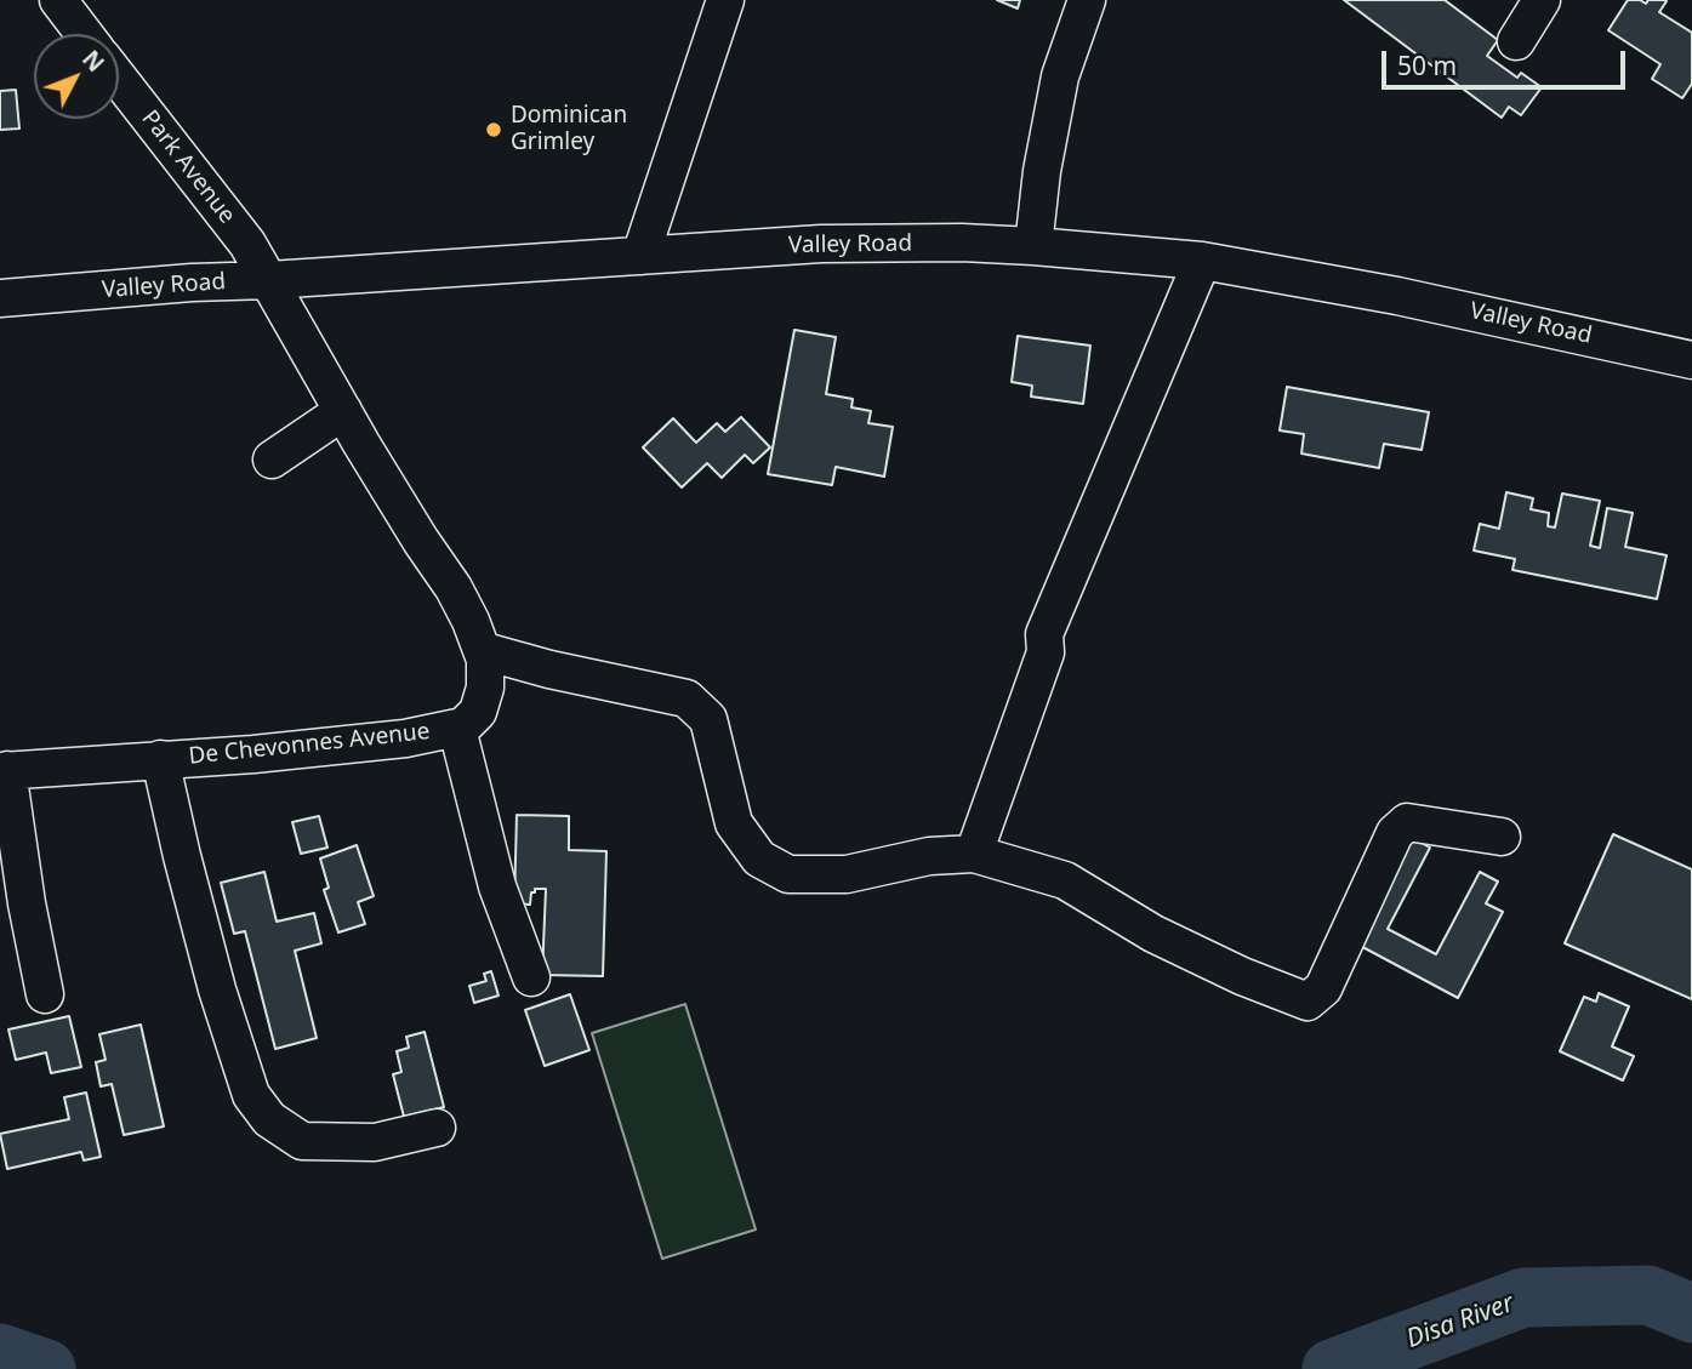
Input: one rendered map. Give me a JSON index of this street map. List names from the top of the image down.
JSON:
{
  "streets": {
    "street": ["Park Avenue", "Valley Road", "De Chevonnes Avenue"]
  },
  "crossings": [
    ["Park Avenue", "Valley Road"],
    ["Park Avenue", "De Chevonnes Avenue"],
    ["Valley Road", "De Chevonnes Avenue"]
  ],
  "water": ["Disa River"],
  "places": ["Dominican Grimley"],
  "scale_bar": "50 m",
  "north": "top right"
}
